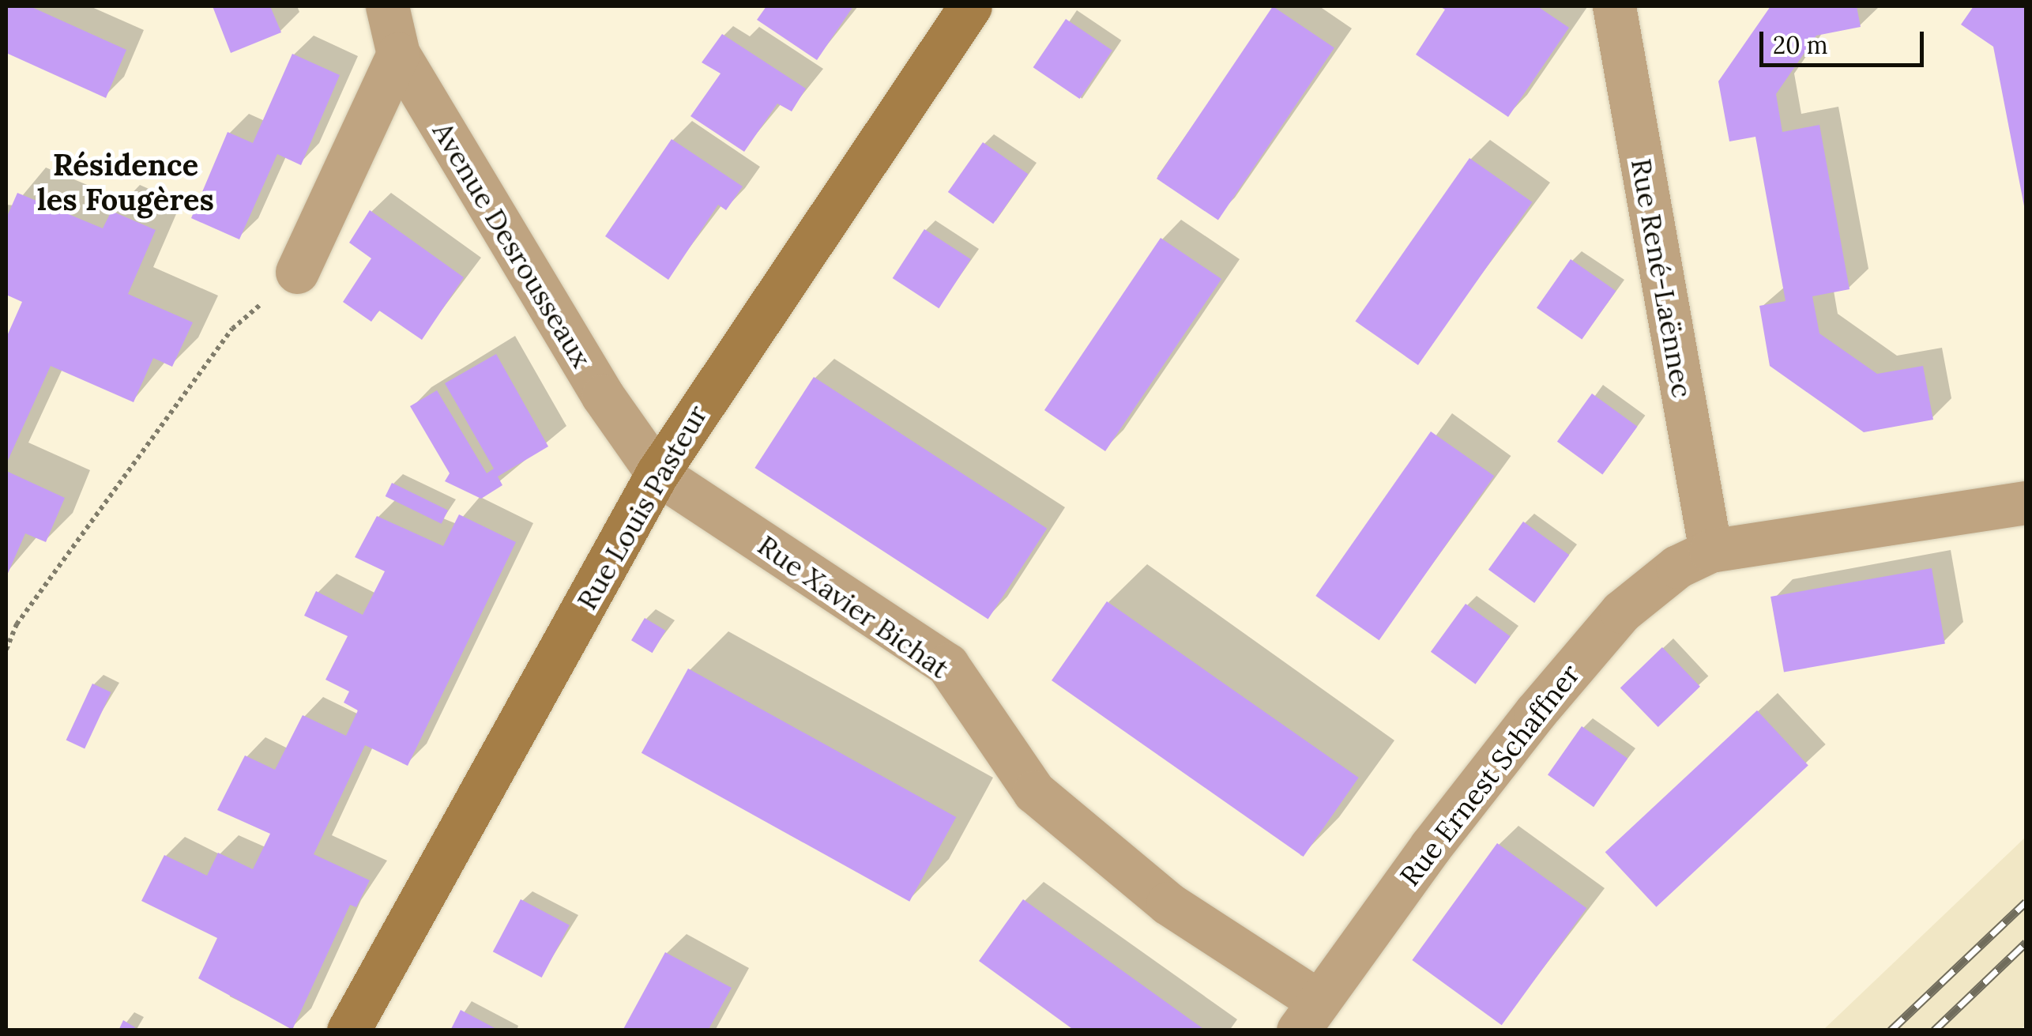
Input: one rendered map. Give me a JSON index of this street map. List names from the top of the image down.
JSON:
{
  "streets": {
    "street": [
      "Avenue Desrousseaux",
      "Rue René-Laënnec",
      "Rue Louis Pasteur",
      "Rue Xavier Bichat",
      "Rue Ernest Schaffner"
    ]
  },
  "crossings": [
    ["Avenue Desrousseaux", "Rue Louis Pasteur"],
    ["Avenue Desrousseaux", "Rue Xavier Bichat"],
    ["Rue René-Laënnec", "Rue Ernest Schaffner"],
    ["Rue Louis Pasteur", "Rue Xavier Bichat"],
    ["Rue Xavier Bichat", "Rue Ernest Schaffner"]
  ],
  "districts": ["Résidence les Fougères"],
  "scale_bar": "20 m"
}
